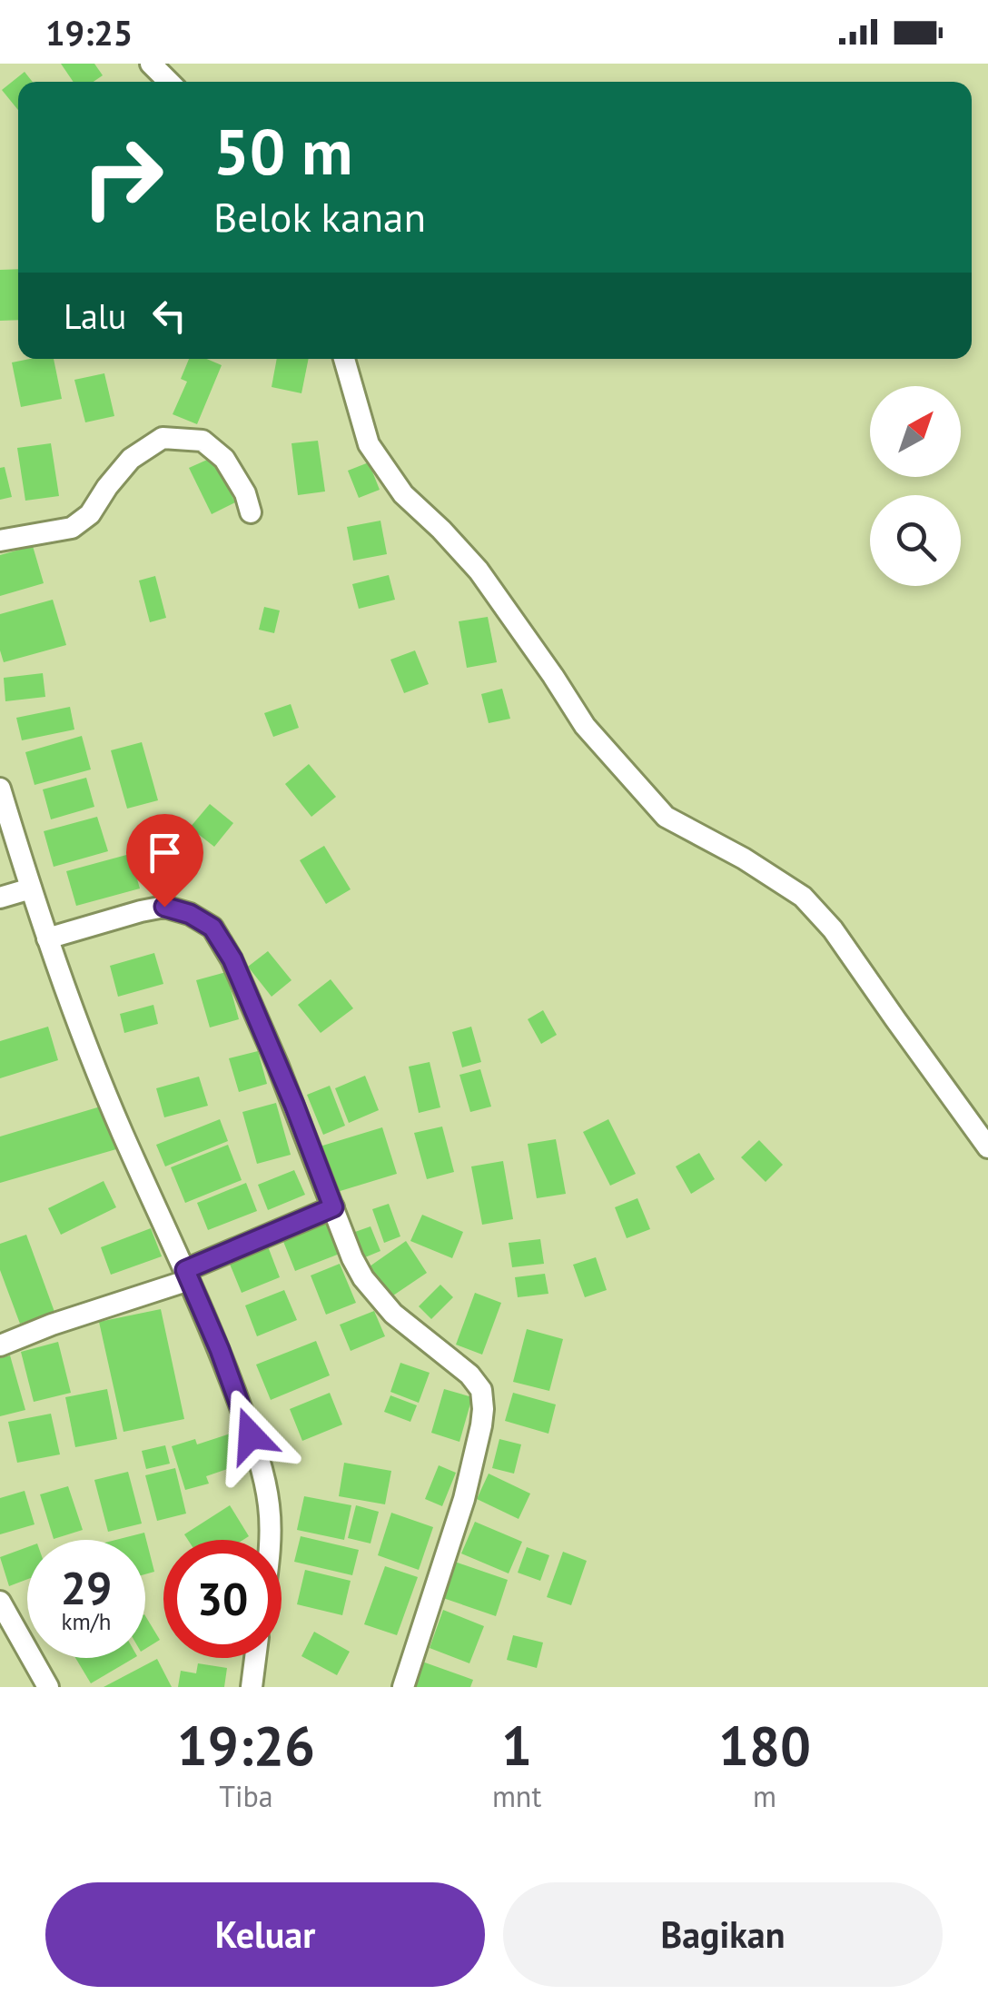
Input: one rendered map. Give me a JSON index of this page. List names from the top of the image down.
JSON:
{
  "north": "top right",
  "page": {
    "status": "19:25",
    "turn": ["50 m", "Belok kanan"],
    "then": "Lalu",
    "speed": "29 km/h",
    "limit": "30",
    "eta": [
      "19:26",
      "Tiba",
      "1",
      "mnt",
      "180",
      "m"
    ],
    "buttons": ["Keluar", "Bagikan"]
  }
}
